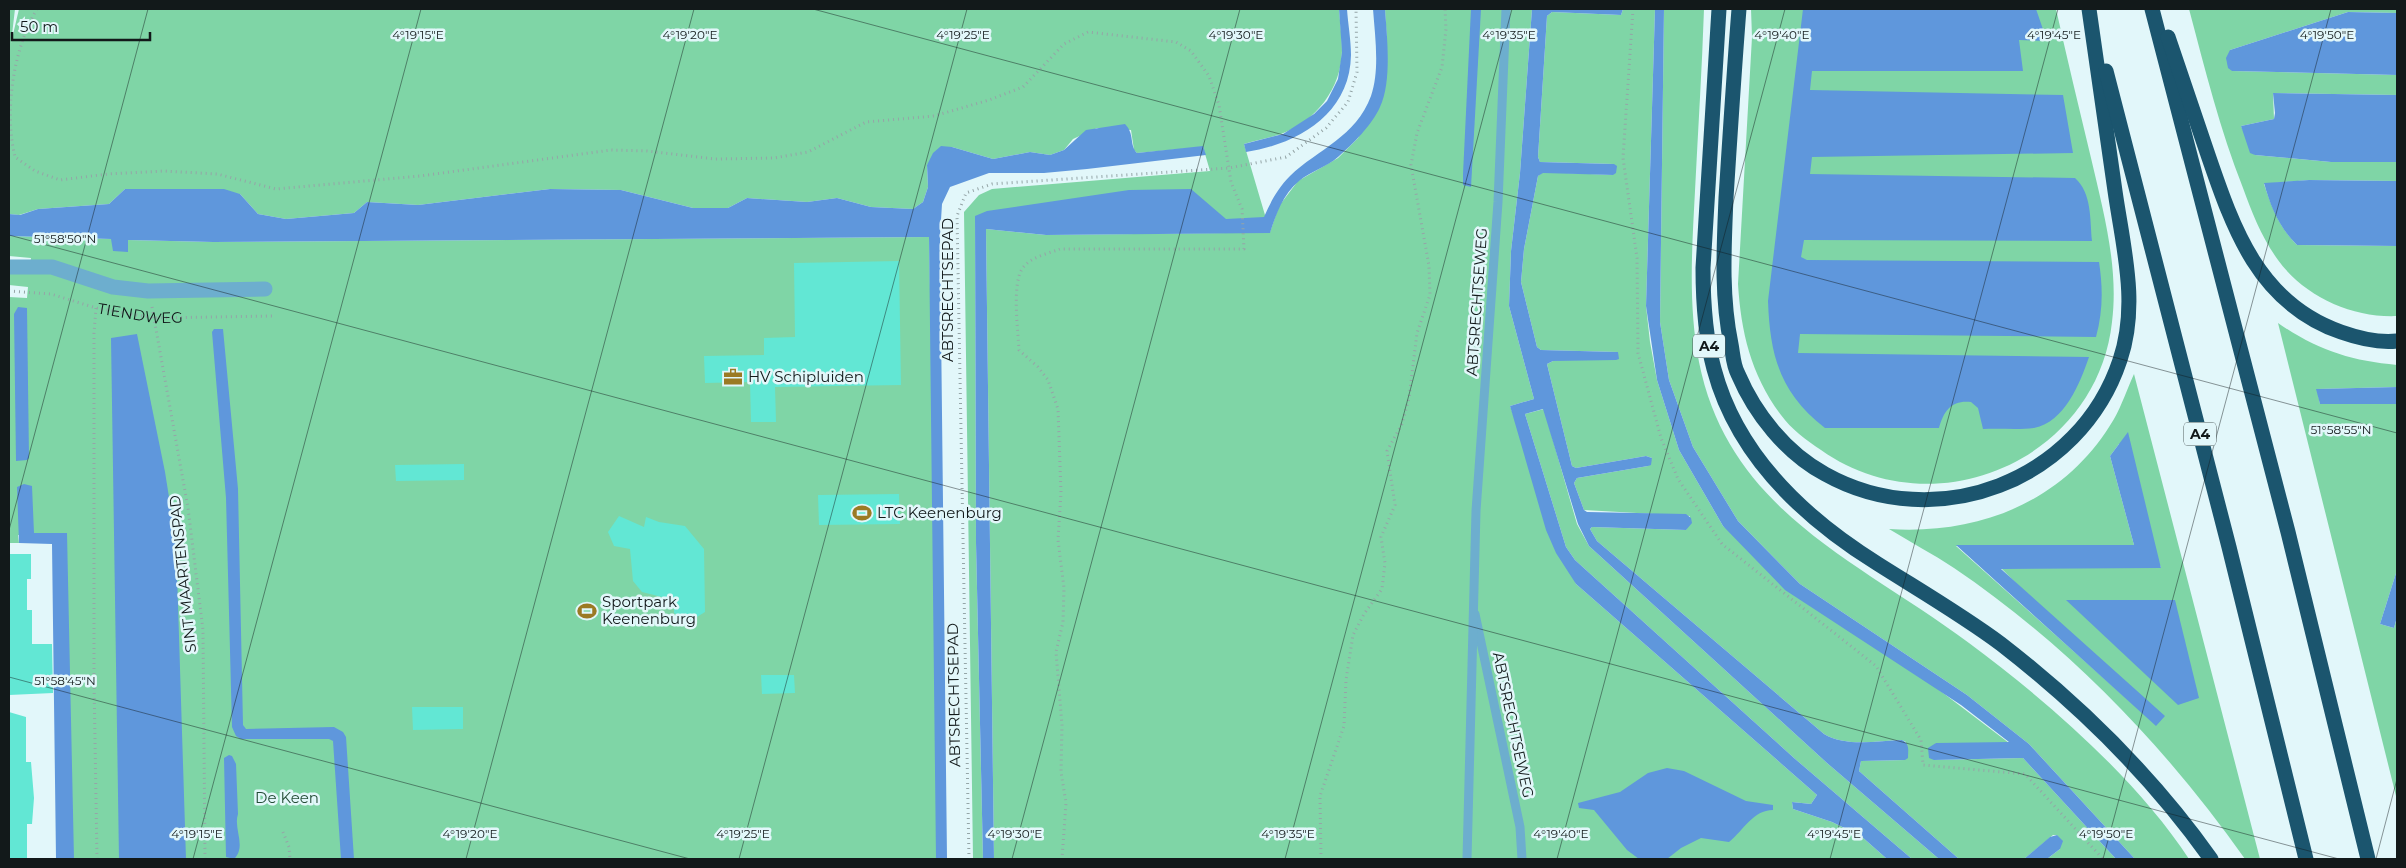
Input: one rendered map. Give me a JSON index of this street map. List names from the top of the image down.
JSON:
{
  "streets": {
    "highway": ["A4"],
    "street": ["TIENDWEG"],
    "lane": ["ABTSRECHTSEWEG"],
    "path": ["ABTSRECHTSEPAD", "SINT MAARTENSPAD"]
  },
  "crossings": [
    ["TIENDWEG", "SINT MAARTENSPAD"]
  ],
  "parks": ["De Keen"],
  "places": {
    "office": ["HV Schipluiden"],
    "sports": ["LTC Keenenburg", "Sportpark Keenenburg"]
  },
  "scale_bar": "50 m",
  "coordinates": [
    "4°19'15\"E",
    "4°19'20\"E",
    "4°19'25\"E",
    "4°19'30\"E",
    "4°19'35\"E",
    "4°19'40\"E",
    "4°19'45\"E",
    "4°19'50\"E",
    "51°58'50\"N",
    "51°58'55\"N",
    "51°58'45\"N"
  ]
}
